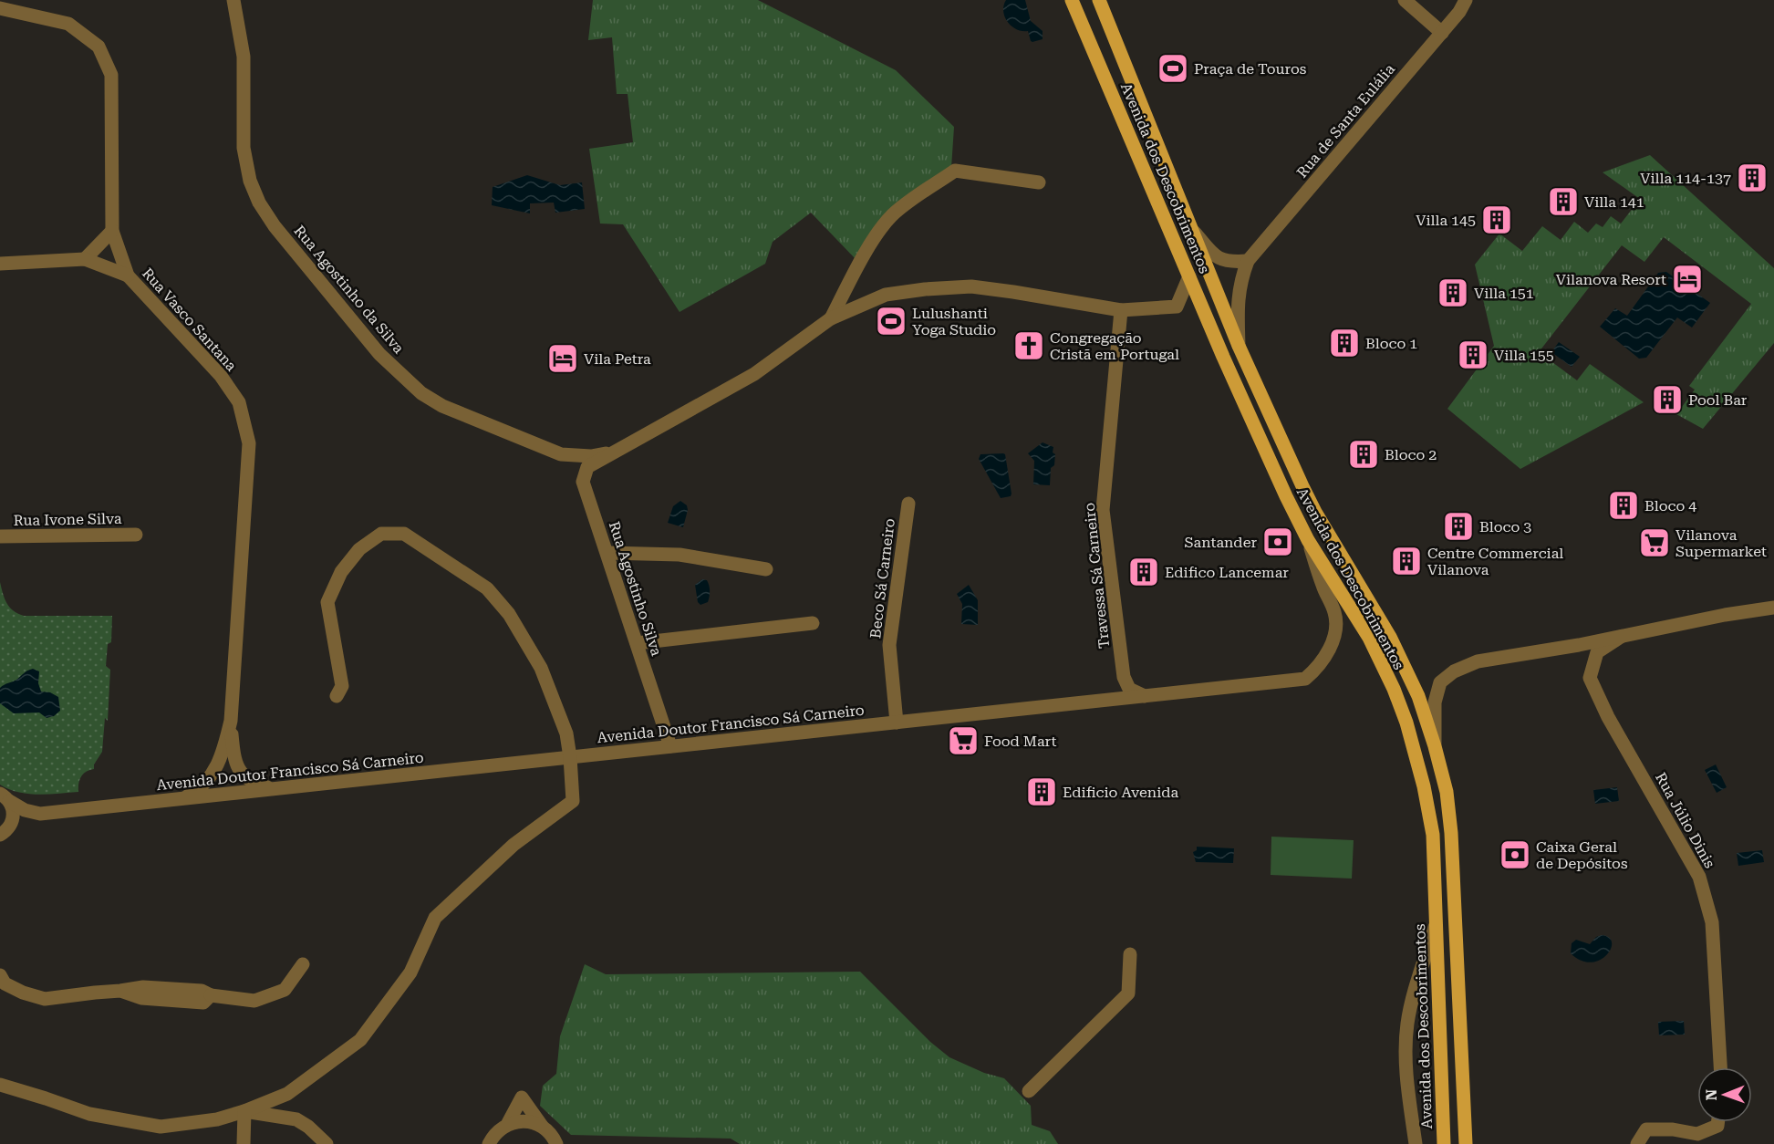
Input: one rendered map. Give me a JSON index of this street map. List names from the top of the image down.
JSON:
{
  "streets": {
    "main road": ["Avenida dos Descobrimentos"],
    "street": [
      "Rua de Santa Eulália",
      "Rua Agostinho da Silva",
      "Rua Vasco Santana",
      "Rua Ivone Silva",
      "Travessa Sá Carneiro",
      "Beco Sá Carneiro",
      "Rua Agostinho Silva",
      "Avenida Doutor Francisco Sá Carneiro",
      "Rua Júlio Dinis"
    ]
  },
  "crossings": [
    ["Avenida dos Descobrimentos", "Avenida Doutor Francisco Sá Carneiro"],
    ["Rua Agostinho da Silva", "Rua Agostinho Silva"],
    ["Rua Vasco Santana", "Avenida Doutor Francisco Sá Carneiro"],
    ["Travessa Sá Carneiro", "Avenida Doutor Francisco Sá Carneiro"],
    ["Beco Sá Carneiro", "Avenida Doutor Francisco Sá Carneiro"],
    ["Rua Agostinho Silva", "Avenida Doutor Francisco Sá Carneiro"]
  ],
  "places": {
    "sports": ["Praça de Touros", "Lulushanti Yoga Studio"],
    "building": [
      "Villa 114-137",
      "Villa 141",
      "Villa 145",
      "Villa 151",
      "Bloco 1",
      "Villa 155",
      "Pool Bar",
      "Bloco 2",
      "Bloco 4",
      "Bloco 3",
      "Centre Commercial Vilanova",
      "Edifico Lancemar",
      "Edificio Avenida"
    ],
    "hotel": ["Vilanova Resort", "Vila Petra"],
    "church": ["Congregação Cristã em Portugal"],
    "bank": ["Santander", "Caixa Geral de Depósitos"],
    "supermarket": ["Vilanova Supermarket", "Food Mart"]
  },
  "north": "left"
}
